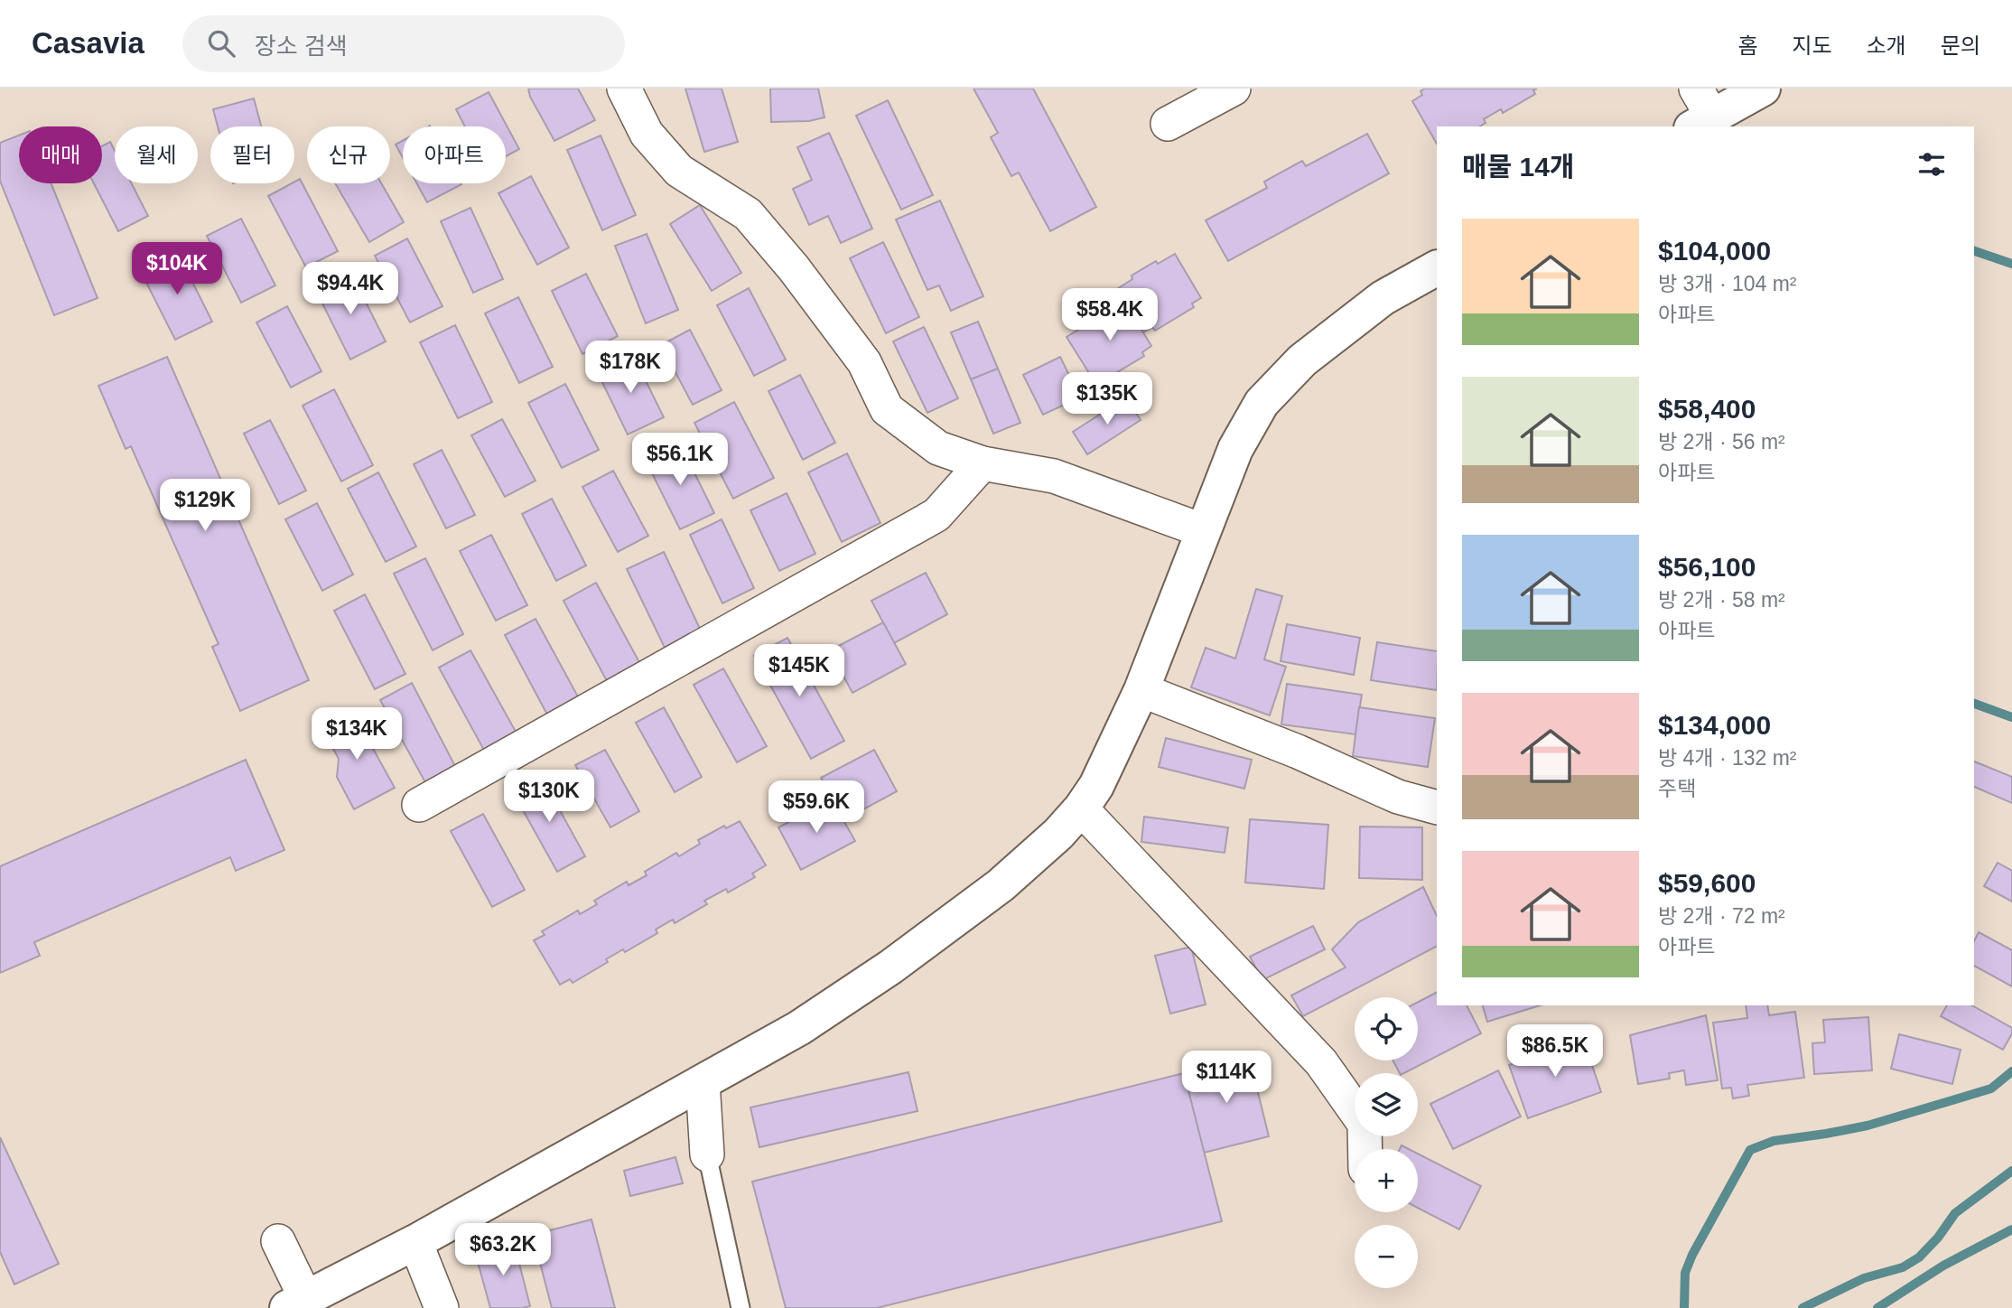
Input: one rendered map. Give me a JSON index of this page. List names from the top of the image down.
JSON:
{
  "page": {
    "header": "Casavia",
    "search": "장소 검색",
    "nav": [
      "홈",
      "지도",
      "소개",
      "문의"
    ],
    "chip": [
      "매매",
      "월세",
      "필터",
      "신규",
      "아파트"
    ],
    "heading": "매물 14개",
    "list": [
      {
        "name": "$104,000",
        "note": "방 3개 · 104 m² · 아파트"
      },
      {
        "name": "$58,400",
        "note": "방 2개 · 56 m² · 아파트"
      },
      {
        "name": "$56,100",
        "note": "방 2개 · 58 m² · 아파트"
      },
      {
        "name": "$134,000",
        "note": "방 4개 · 132 m² · 주택"
      },
      {
        "name": "$59,600",
        "note": "방 2개 · 72 m² · 아파트"
      }
    ],
    "price": [
      "$104K",
      "$94.4K",
      "$58.4K",
      "$178K",
      "$135K",
      "$56.1K",
      "$129K",
      "$145K",
      "$134K",
      "$130K",
      "$59.6K",
      "$86.5K",
      "$114K",
      "$63.2K"
    ],
    "map_buttons": ["+", "−"]
  }
}
